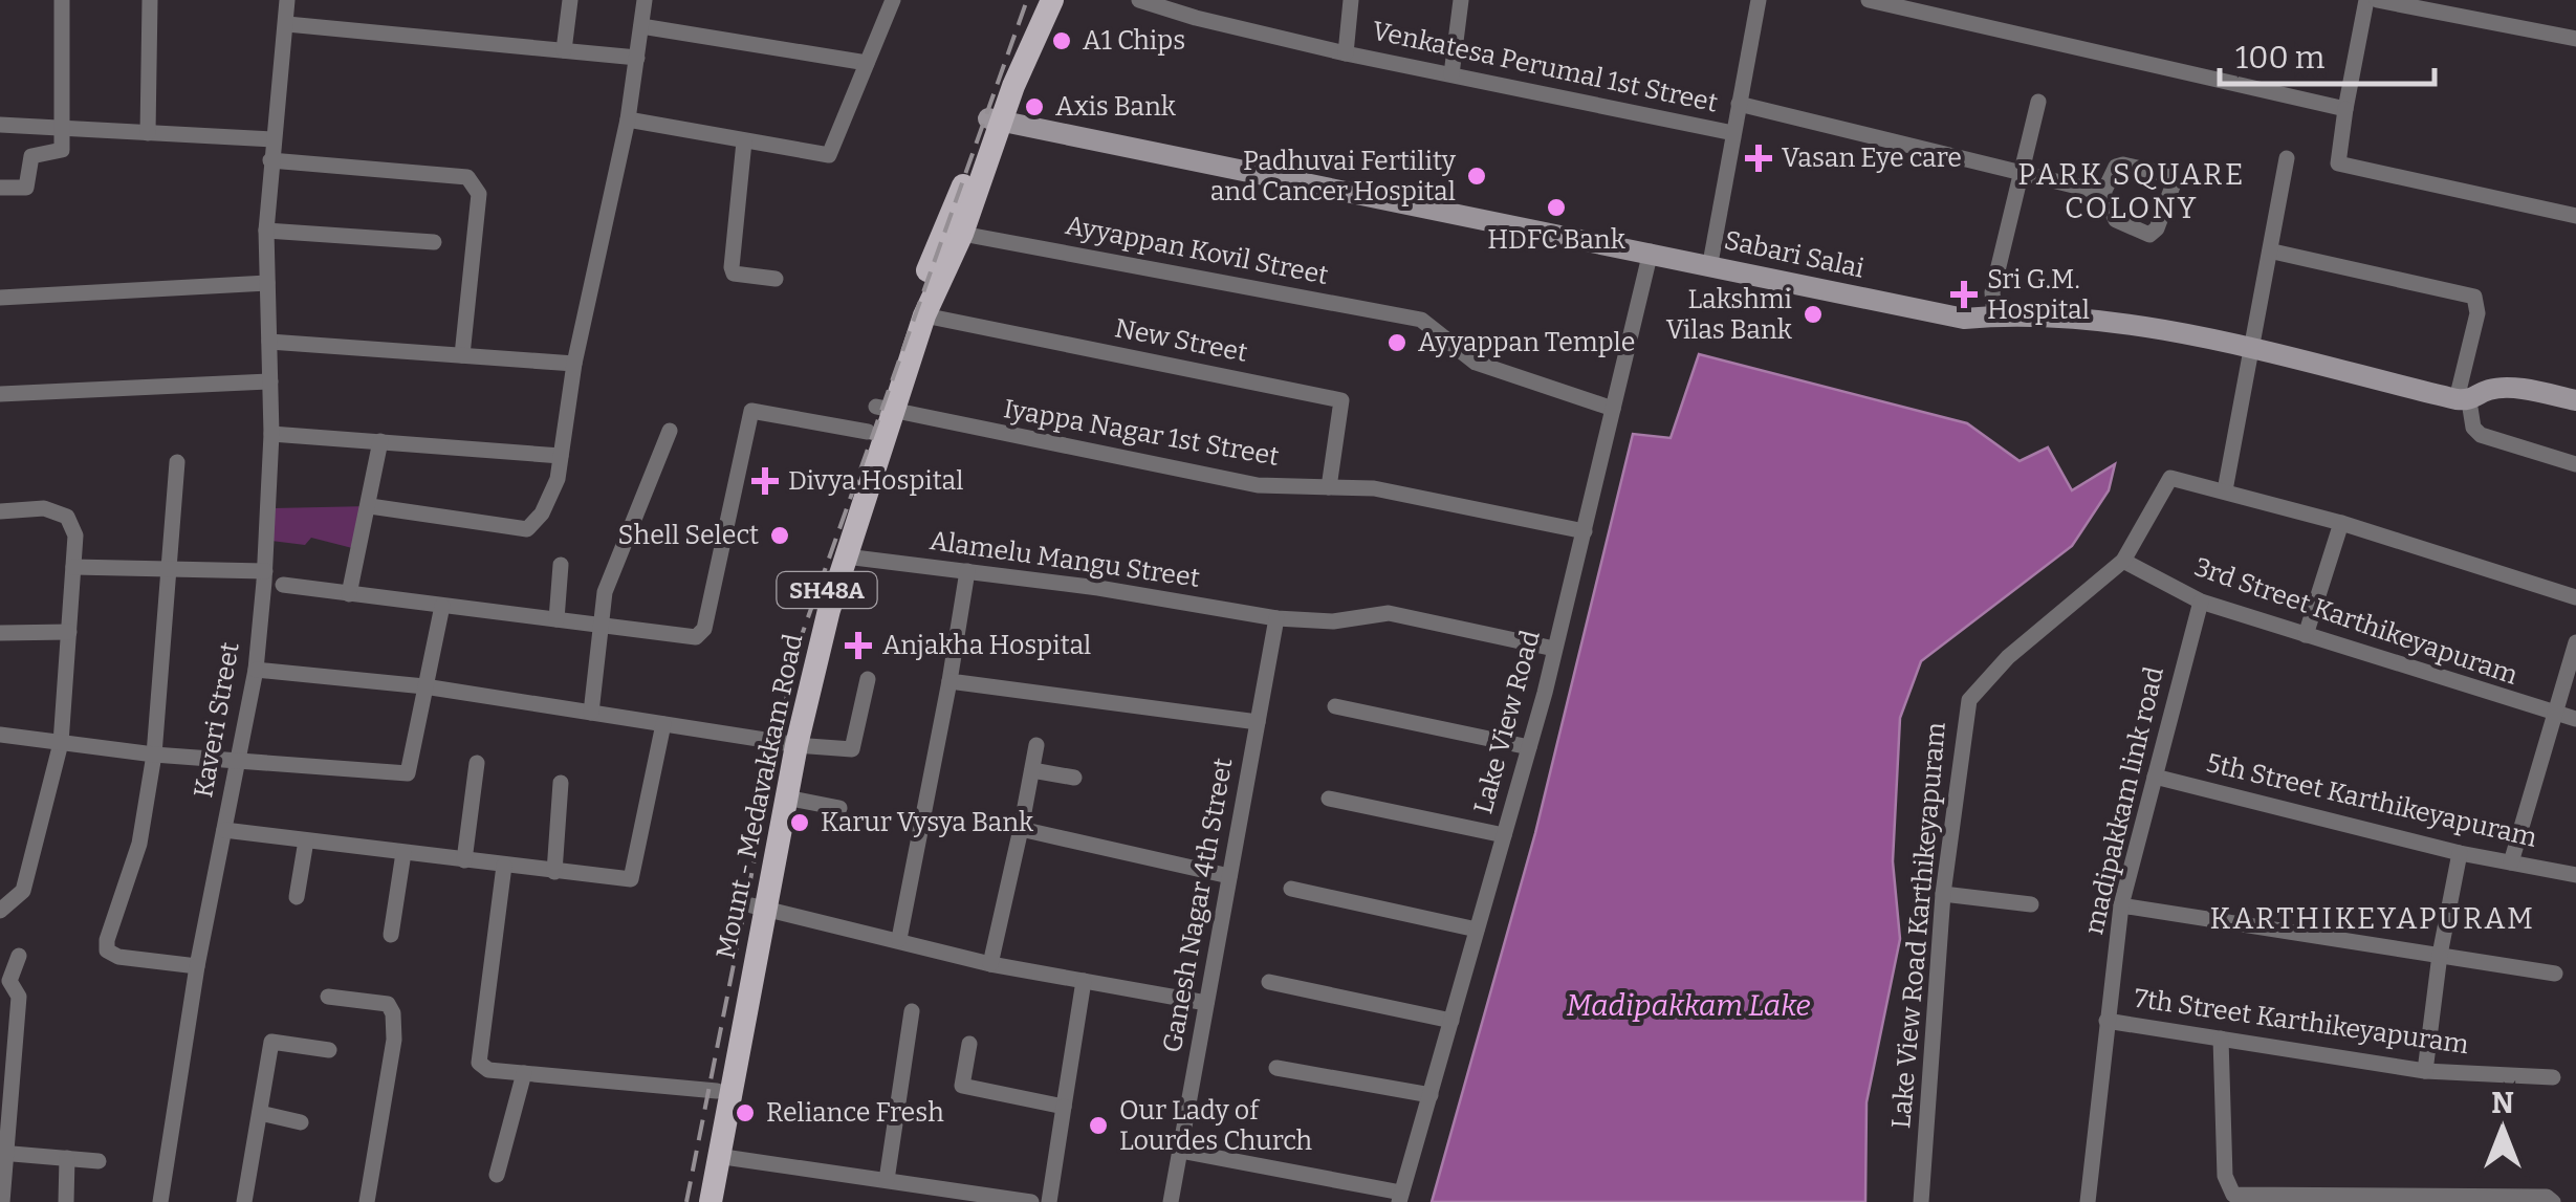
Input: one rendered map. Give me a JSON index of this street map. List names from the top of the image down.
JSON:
{
  "streets": {
    "main road": ["Sabari Salai", "SH48A", "Mount - Medavakkam Road"],
    "street": [
      "Venkatesa Perumal 1st Street",
      "Ayyappan Kovil Street",
      "New Street",
      "Iyappa Nagar 1st Street",
      "Alamelu Mangu Street",
      "3rd Street Karthikeyapuram",
      "Kaveri Street",
      "Lake View Road",
      "madipakkam link road",
      "5th Street Karthikeyapuram",
      "Ganesh Nagar 4th Street",
      "Lake View Road Karthikeyapuram",
      "7th Street Karthikeyapuram"
    ]
  },
  "crossings": [
    ["Ayyappan Kovil Street", "Lake View Road"],
    ["Ayyappan Kovil Street", "Mount - Medavakkam Road"],
    ["Sabari Salai", "Lake View Road"],
    ["Sabari Salai", "Mount - Medavakkam Road"],
    ["New Street", "Iyappa Nagar 1st Street"],
    ["New Street", "Mount - Medavakkam Road"],
    ["Iyappa Nagar 1st Street", "Lake View Road"],
    ["Iyappa Nagar 1st Street", "Mount - Medavakkam Road"],
    ["Alamelu Mangu Street", "Lake View Road"],
    ["Alamelu Mangu Street", "Mount - Medavakkam Road"],
    ["Alamelu Mangu Street", "Ganesh Nagar 4th Street"],
    ["3rd Street Karthikeyapuram", "madipakkam link road"],
    ["3rd Street Karthikeyapuram", "Lake View Road Karthikeyapuram"],
    ["madipakkam link road", "5th Street Karthikeyapuram"],
    ["madipakkam link road", "7th Street Karthikeyapuram"]
  ],
  "districts": ["PARK SQUARE COLONY", "KARTHIKEYAPURAM"],
  "water": ["Madipakkam Lake"],
  "places": {
    "other": [
      "A1 Chips",
      "Axis Bank",
      "Padhuvai Fertility and Cancer Hospital",
      "HDFC Bank",
      "Lakshmi Vilas Bank",
      "Ayyappan Temple",
      "Shell Select",
      "Karur Vysya Bank",
      "Reliance Fresh",
      "Our Lady of Lourdes Church"
    ],
    "health": [
      "Vasan Eye care",
      "Sri G.M. Hospital",
      "Divya Hospital",
      "Anjakha Hospital"
    ]
  },
  "scale_bar": "100 m",
  "north": "top"
}
